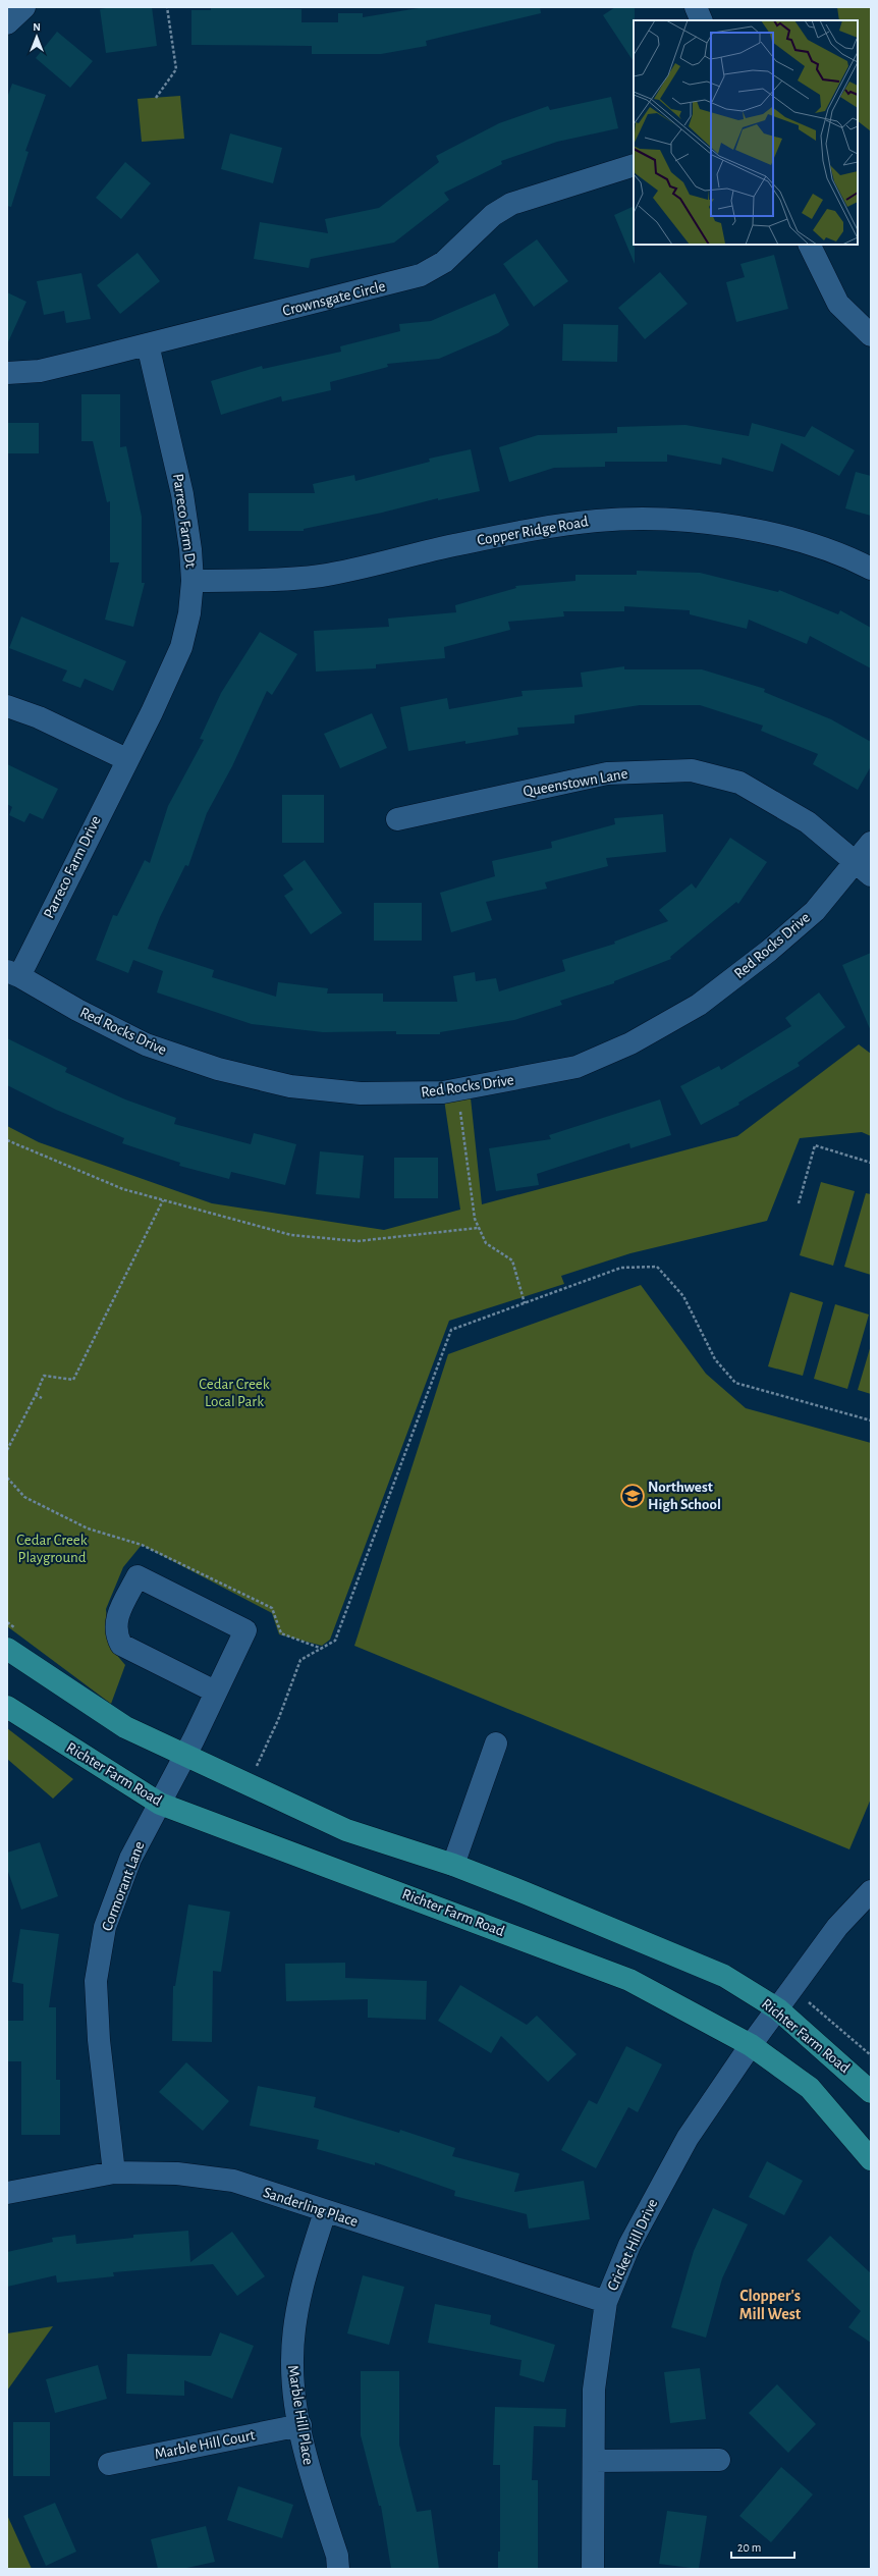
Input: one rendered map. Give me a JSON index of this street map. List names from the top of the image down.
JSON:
{
  "streets": {
    "main road": ["Richter Farm Road"],
    "street": [
      "Crownsgate Circle",
      "Parreco Farm Dt",
      "Copper Ridge Road",
      "Queenstown Lane",
      "Parreco Farm Drive",
      "Red Rocks Drive",
      "Cormorant Lane",
      "Sanderling Place",
      "Cricket Hill Drive",
      "Marble Hill Place",
      "Marble Hill Court"
    ]
  },
  "crossings": [
    ["Crownsgate Circle", "Parreco Farm Dt"],
    ["Parreco Farm Dt", "Copper Ridge Road"],
    ["Parreco Farm Dt", "Parreco Farm Drive"],
    ["Queenstown Lane", "Red Rocks Drive"],
    ["Parreco Farm Drive", "Red Rocks Drive"],
    ["Richter Farm Road", "Cormorant Lane"],
    ["Richter Farm Road", "Cricket Hill Drive"],
    ["Cormorant Lane", "Sanderling Place"],
    ["Sanderling Place", "Cricket Hill Drive"],
    ["Sanderling Place", "Marble Hill Place"],
    ["Marble Hill Place", "Marble Hill Court"]
  ],
  "districts": ["Clopper's Mill West"],
  "parks": ["Cedar Creek Local Park", "Cedar Creek Playground"],
  "places": {
    "school or university": ["Northwest High School"]
  },
  "scale_bar": "20 m",
  "north": "top"
}
